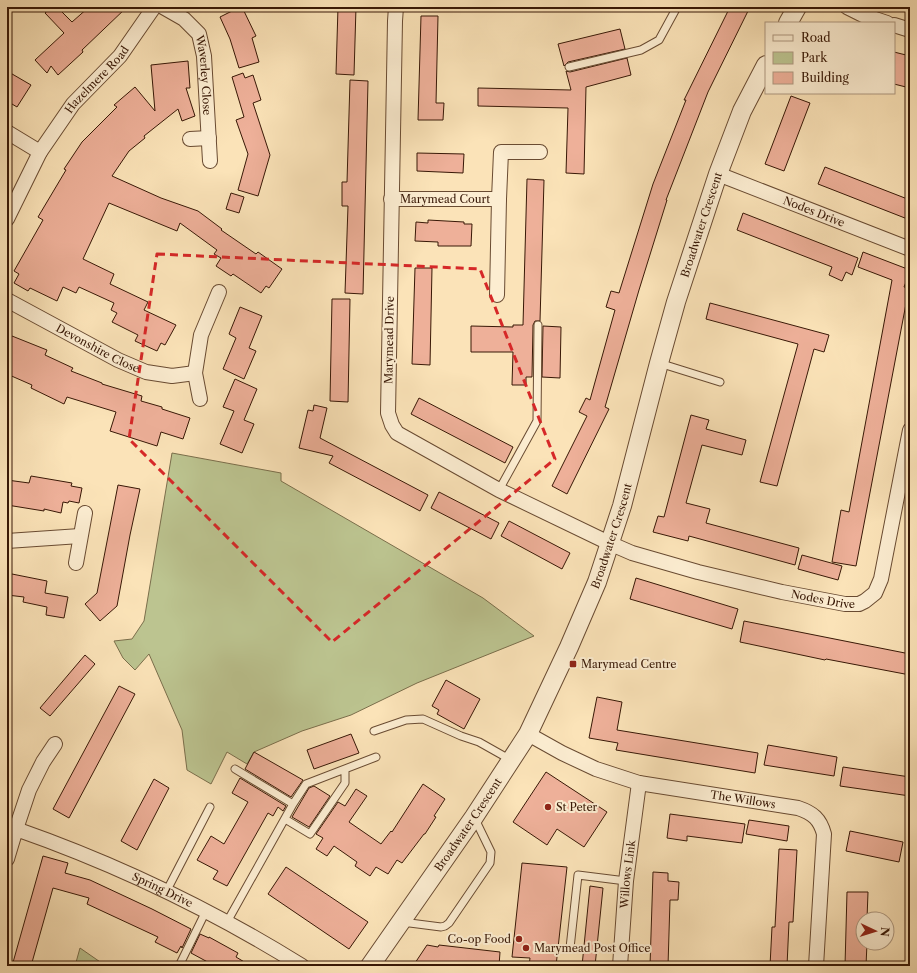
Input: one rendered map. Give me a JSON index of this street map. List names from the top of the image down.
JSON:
{
  "streets": {
    "street": [
      "Waverley Close",
      "Hazelmere Road",
      "Marymead Court",
      "Nodes Drive",
      "Broadwater Crescent",
      "Marymead Drive",
      "Devonshire Close",
      "The Willows",
      "Willows Link",
      "Spring Drive"
    ]
  },
  "crossings": [
    ["Marymead Court", "Marymead Drive"],
    ["Nodes Drive", "Broadwater Crescent"],
    ["Nodes Drive", "Marymead Drive"],
    ["Broadwater Crescent", "Marymead Drive"],
    ["Broadwater Crescent", "The Willows"],
    ["The Willows", "Willows Link"]
  ],
  "places": {
    "transit": ["Marymead Centre"],
    "other": ["St Peter", "Co-op Food", "Marymead Post Office"]
  },
  "legend": ["Road", "Park", "Building"],
  "north": "right"
}
